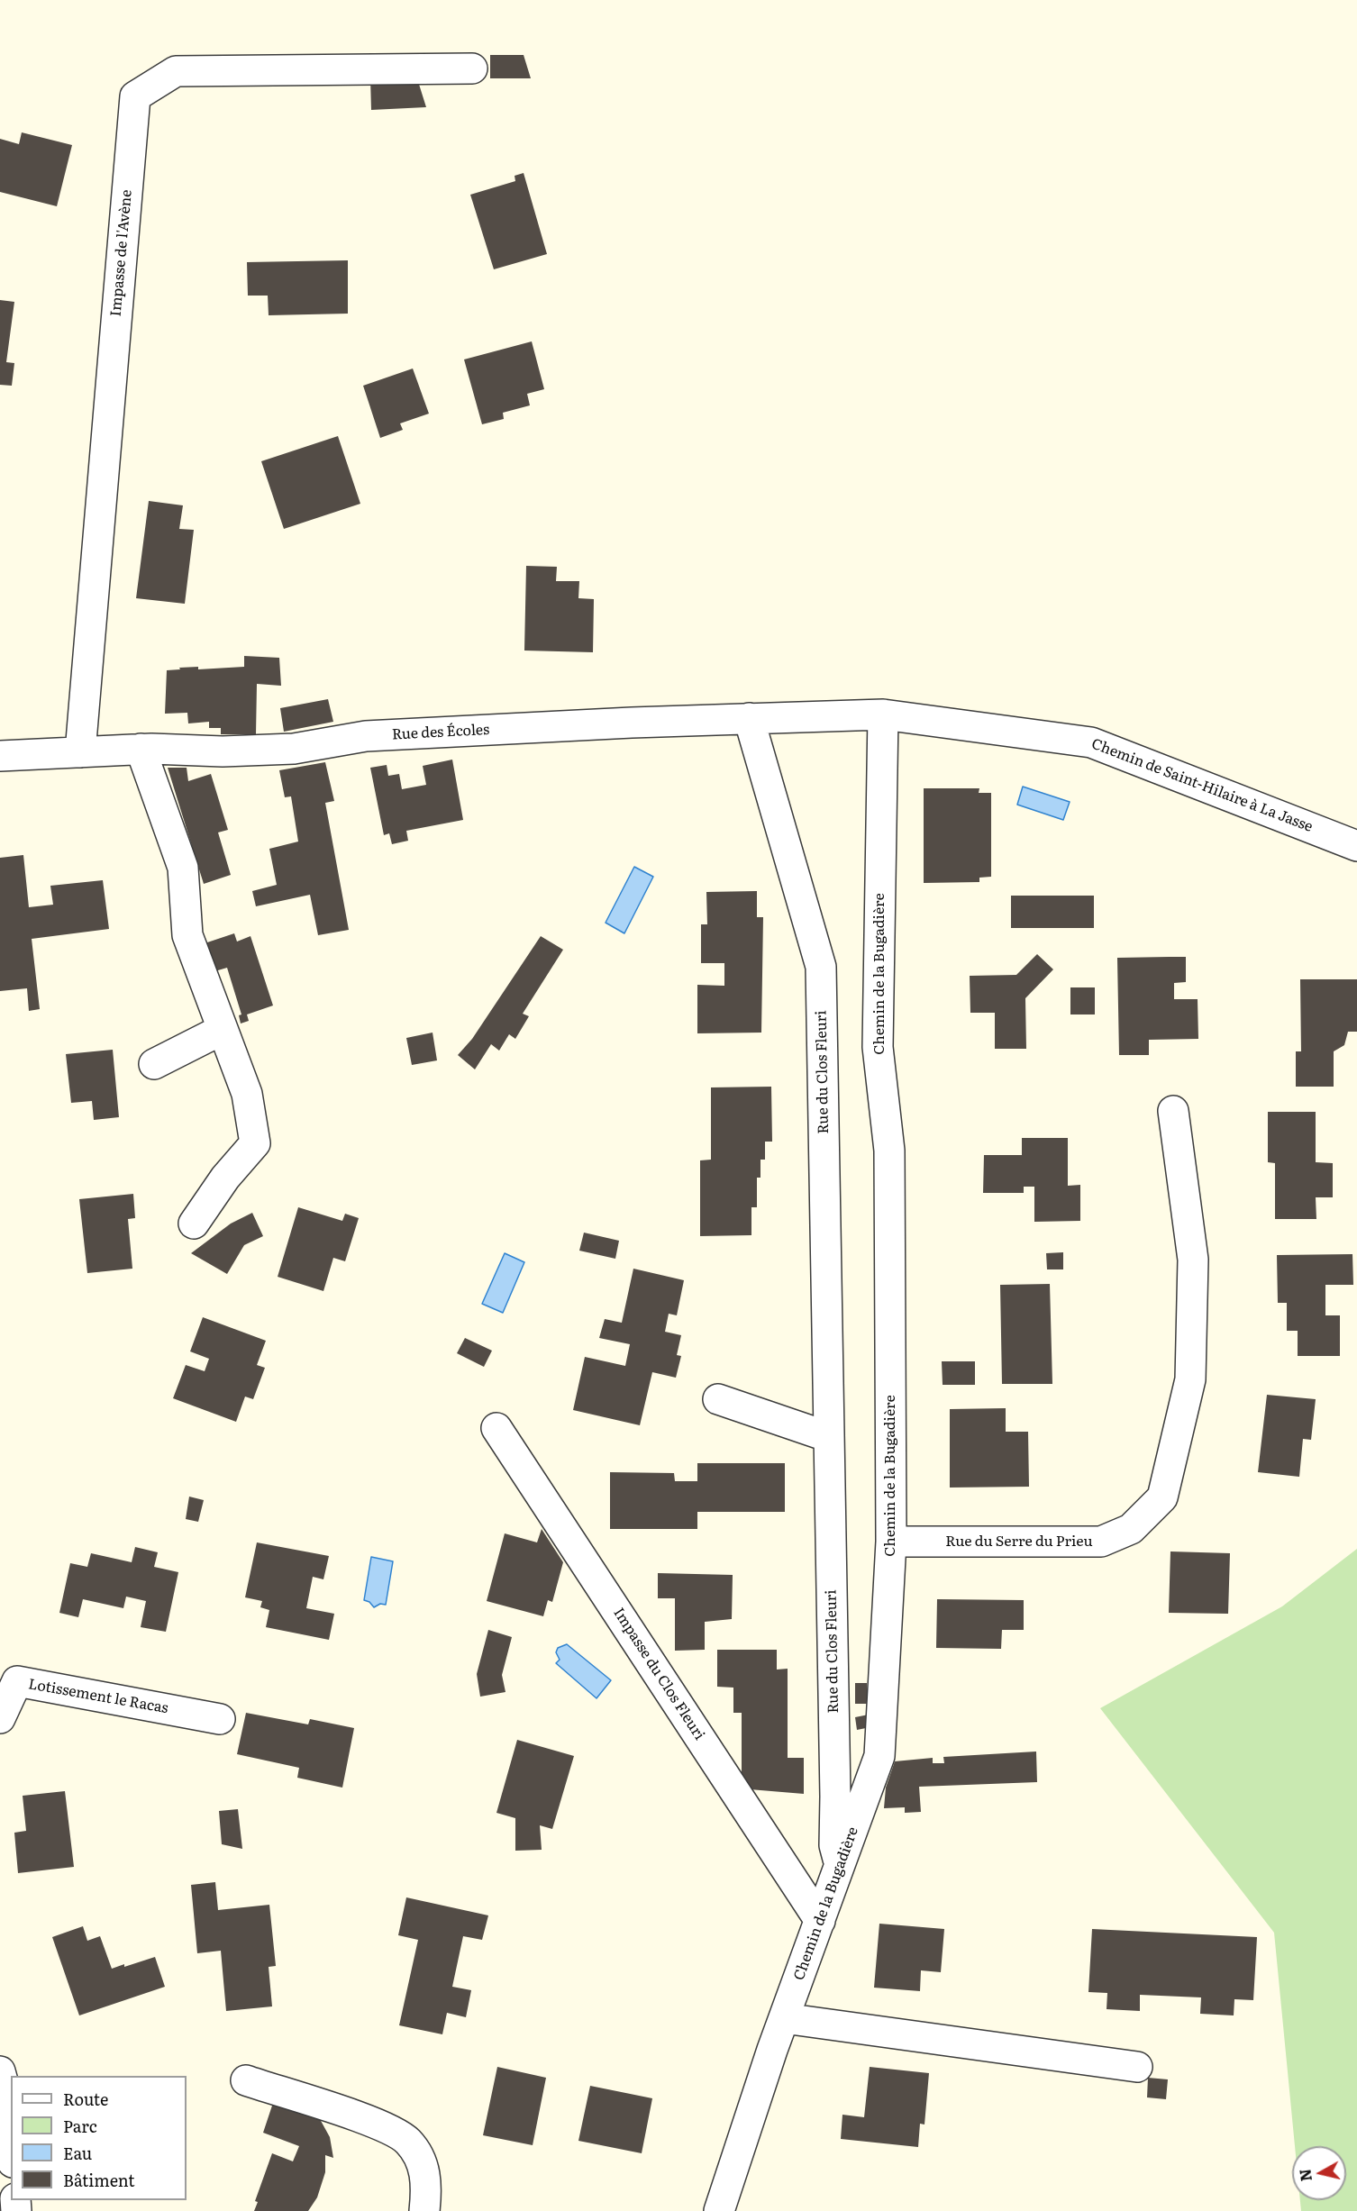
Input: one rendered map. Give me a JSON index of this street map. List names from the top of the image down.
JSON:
{
  "streets": {
    "street": [
      "Impasse de l'Avène",
      "Rue des Écoles",
      "Chemin de Saint-Hilaire à La Jasse",
      "Chemin de la Bugadière",
      "Rue du Clos Fleuri",
      "Rue du Serre du Prieu",
      "Impasse du Clos Fleuri",
      "Lotissement le Racas"
    ]
  },
  "crossings": [
    ["Impasse de l'Avène", "Rue des Écoles"],
    ["Rue des Écoles", "Chemin de Saint-Hilaire à La Jasse"],
    ["Rue des Écoles", "Chemin de la Bugadière"],
    ["Rue des Écoles", "Rue du Clos Fleuri"],
    ["Chemin de Saint-Hilaire à La Jasse", "Chemin de la Bugadière"],
    ["Chemin de la Bugadière", "Rue du Clos Fleuri"],
    ["Chemin de la Bugadière", "Rue du Serre du Prieu"],
    ["Chemin de la Bugadière", "Impasse du Clos Fleuri"]
  ],
  "legend": [
    "Route",
    "Parc",
    "Eau",
    "Bâtiment"
  ],
  "north": "left"
}
